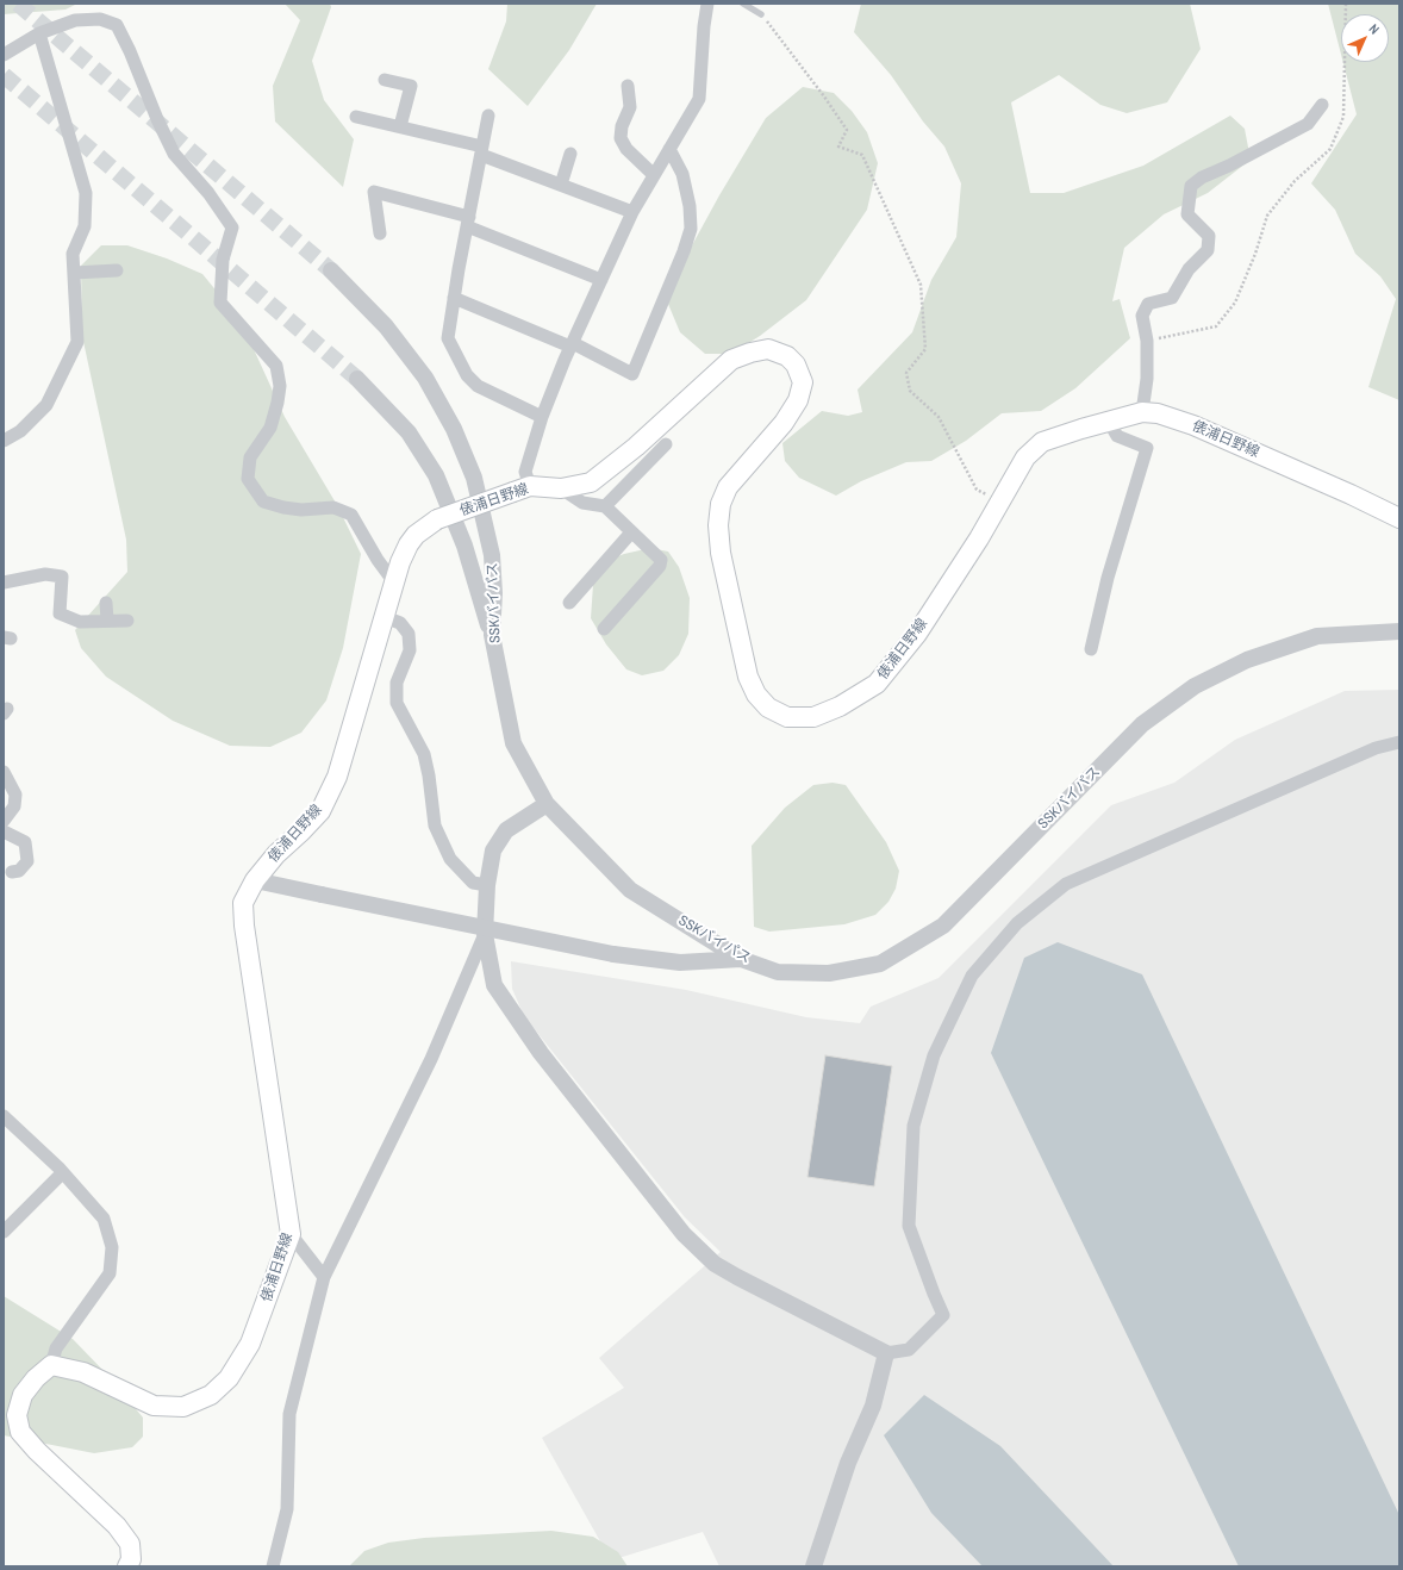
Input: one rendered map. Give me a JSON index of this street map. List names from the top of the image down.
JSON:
{
  "streets": {
    "main road": ["俵浦日野線"],
    "street": ["SSKバイパス"]
  },
  "north": "top right"
}
